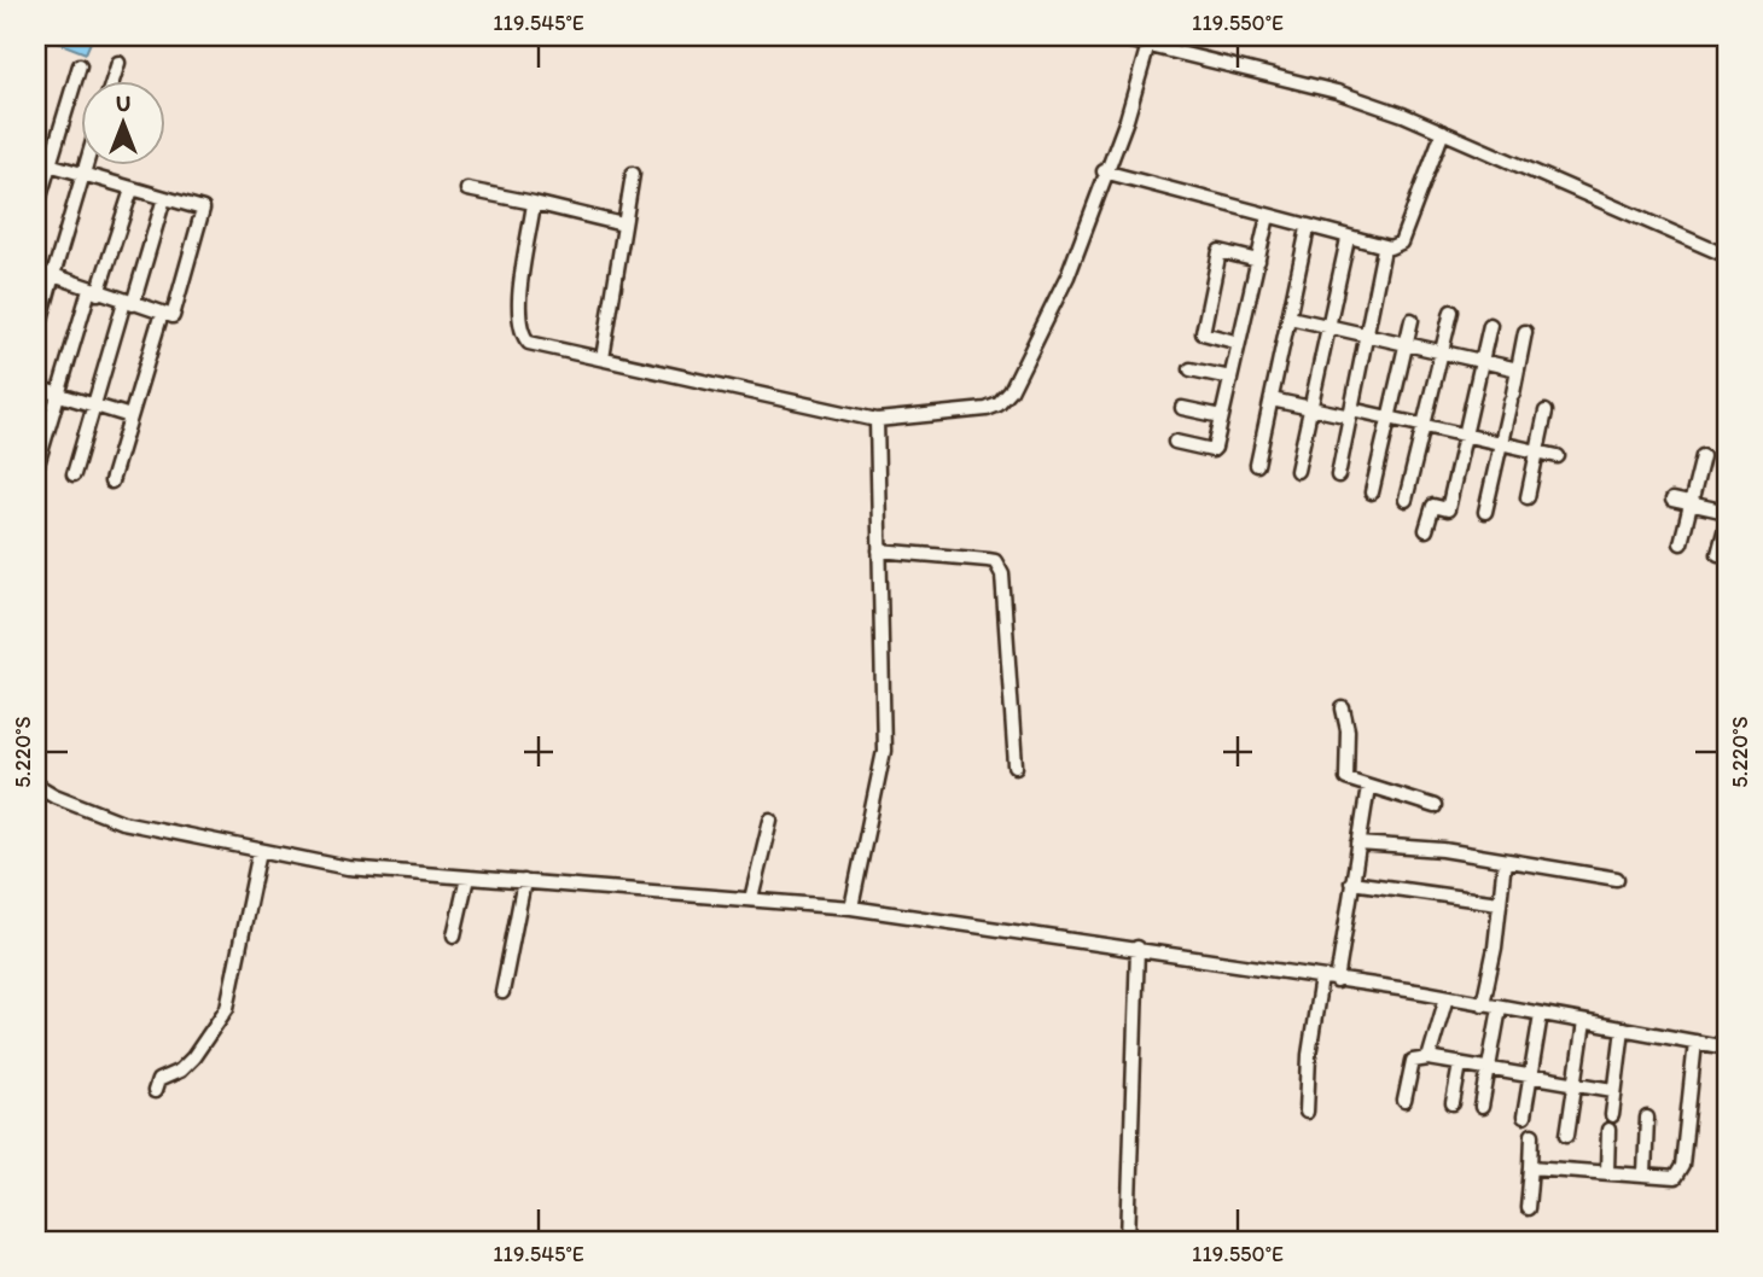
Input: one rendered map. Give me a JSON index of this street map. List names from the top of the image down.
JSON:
{
  "north": "top",
  "coordinates": ["119.545°E", "119.550°E", "5.220°S"]
}
